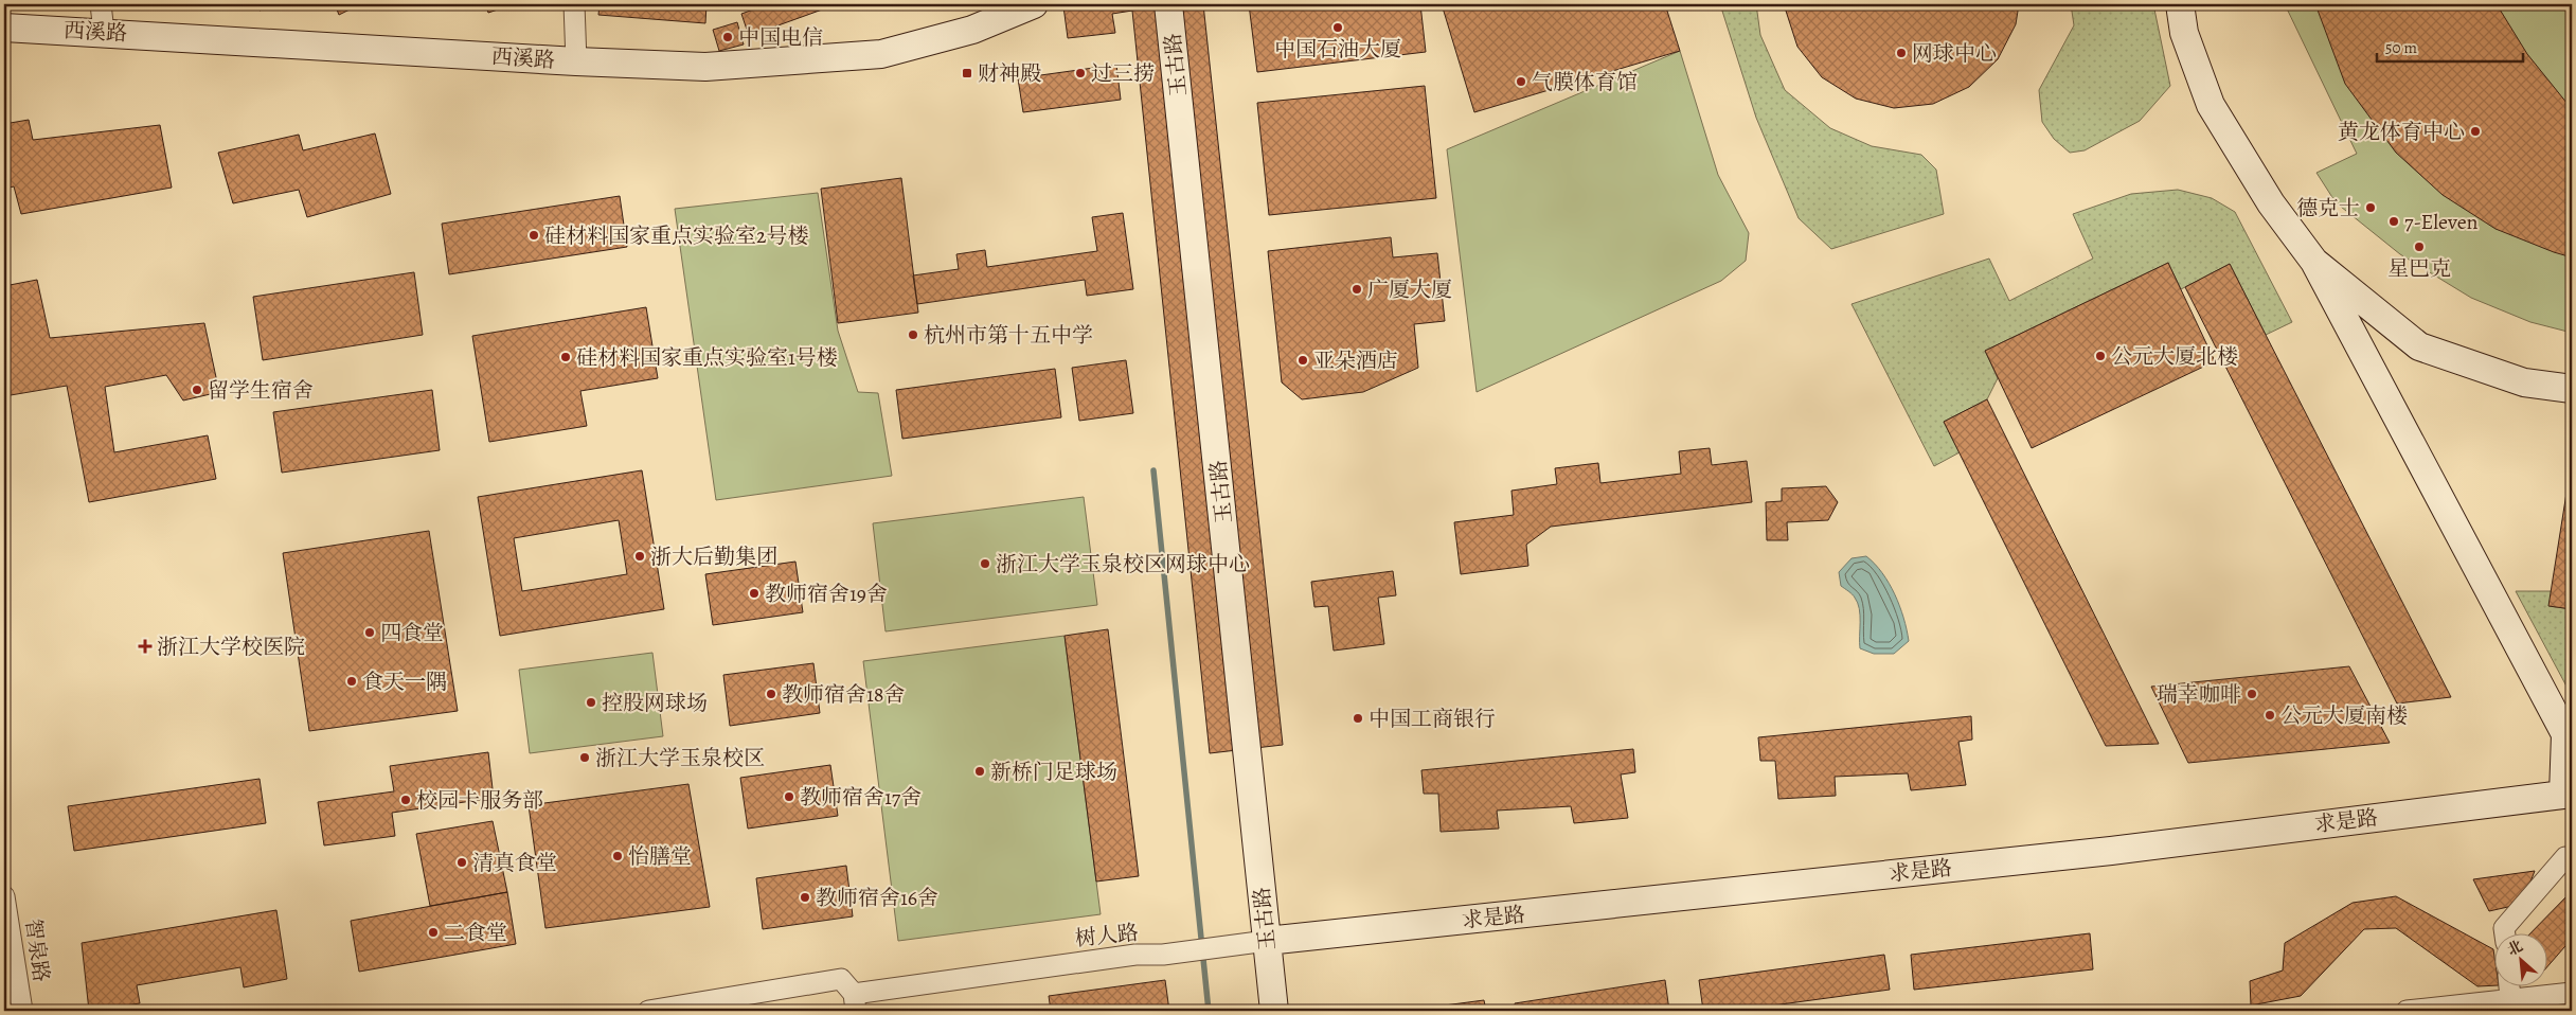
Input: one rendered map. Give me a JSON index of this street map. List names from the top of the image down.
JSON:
{
  "streets": {
    "main road": ["西溪路", "玉古路", "求是路"],
    "street": ["树人路", "智泉路"]
  },
  "crossings": [
    ["玉古路", "求是路"],
    ["玉古路", "树人路"],
    ["求是路", "树人路"]
  ],
  "places": {
    "other": [
      "中国石油大厦",
      "中国电信",
      "网球中心",
      "过三捞",
      "气膜体育馆",
      "黄龙体育中心",
      "德克士",
      "7-Eleven",
      "硅材料国家重点实验室2号楼",
      "星巴克",
      "广厦大厦",
      "杭州市第十五中学",
      "公元大厦北楼",
      "硅材料国家重点实验室1号楼",
      "亚朵酒店",
      "留学生宿舍",
      "浙大后勤集团",
      "浙江大学玉泉校区网球中心",
      "教师宿舍19舍",
      "四食堂",
      "食天一隅",
      "教师宿舍18舍",
      "瑞幸咖啡",
      "控股网球场",
      "公元大厦南楼",
      "中国工商银行",
      "浙江大学玉泉校区",
      "新桥门足球场",
      "教师宿舍17舍",
      "校园卡服务部",
      "怡膳堂",
      "清真食堂",
      "教师宿舍16舍",
      "二食堂"
    ],
    "transit": ["财神殿"],
    "health": ["浙江大学校医院"]
  },
  "scale_bar": "50 m",
  "north": "top left"
}
